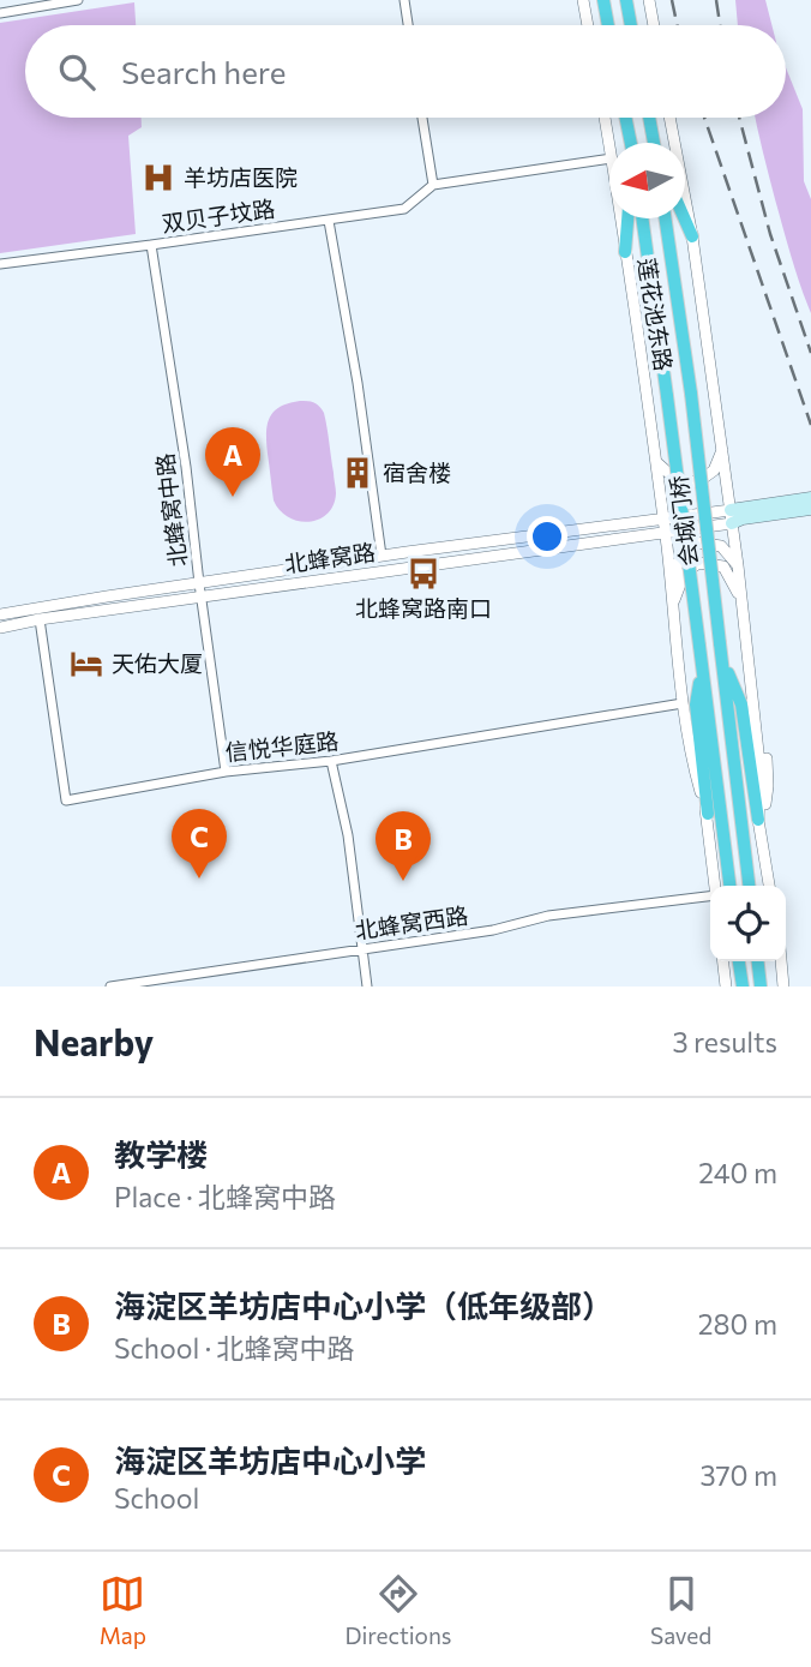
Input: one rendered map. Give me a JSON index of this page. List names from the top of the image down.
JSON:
{
  "streets": {
    "highway": ["莲花池东路", "会城门桥"],
    "street": [
      "双贝子坟路",
      "北蜂窝中路",
      "北蜂窝路",
      "信悦华庭路",
      "北蜂窝西路"
    ]
  },
  "crossings": [
    ["双贝子坟路", "北蜂窝中路"],
    ["莲花池东路", "会城门桥"],
    ["莲花池东路", "北蜂窝路"],
    ["北蜂窝中路", "北蜂窝路"],
    ["北蜂窝中路", "信悦华庭路"],
    ["北蜂窝路", "信悦华庭路"]
  ],
  "places": {
    "hospital": ["羊坊店医院"],
    "building": ["宿舍楼"],
    "bus stop": ["北蜂窝路南口"],
    "hotel": ["天佑大厦"]
  },
  "north": "left",
  "page": {
    "search": "Search here",
    "pins": ["A", "C", "B"],
    "heading": ["Nearby", "3 results"],
    "list": [
      {
        "mark": "A",
        "name": "教学楼",
        "note": "Place · 北蜂窝中路",
        "value": "240 m"
      },
      {
        "mark": "B",
        "name": "海淀区羊坊店中心小学（低年级部）",
        "note": "School · 北蜂窝中路",
        "value": "280 m"
      },
      {
        "mark": "C",
        "name": "海淀区羊坊店中心小学",
        "note": "School",
        "value": "370 m"
      }
    ],
    "nav": ["Map", "Directions", "Saved"]
  }
}
